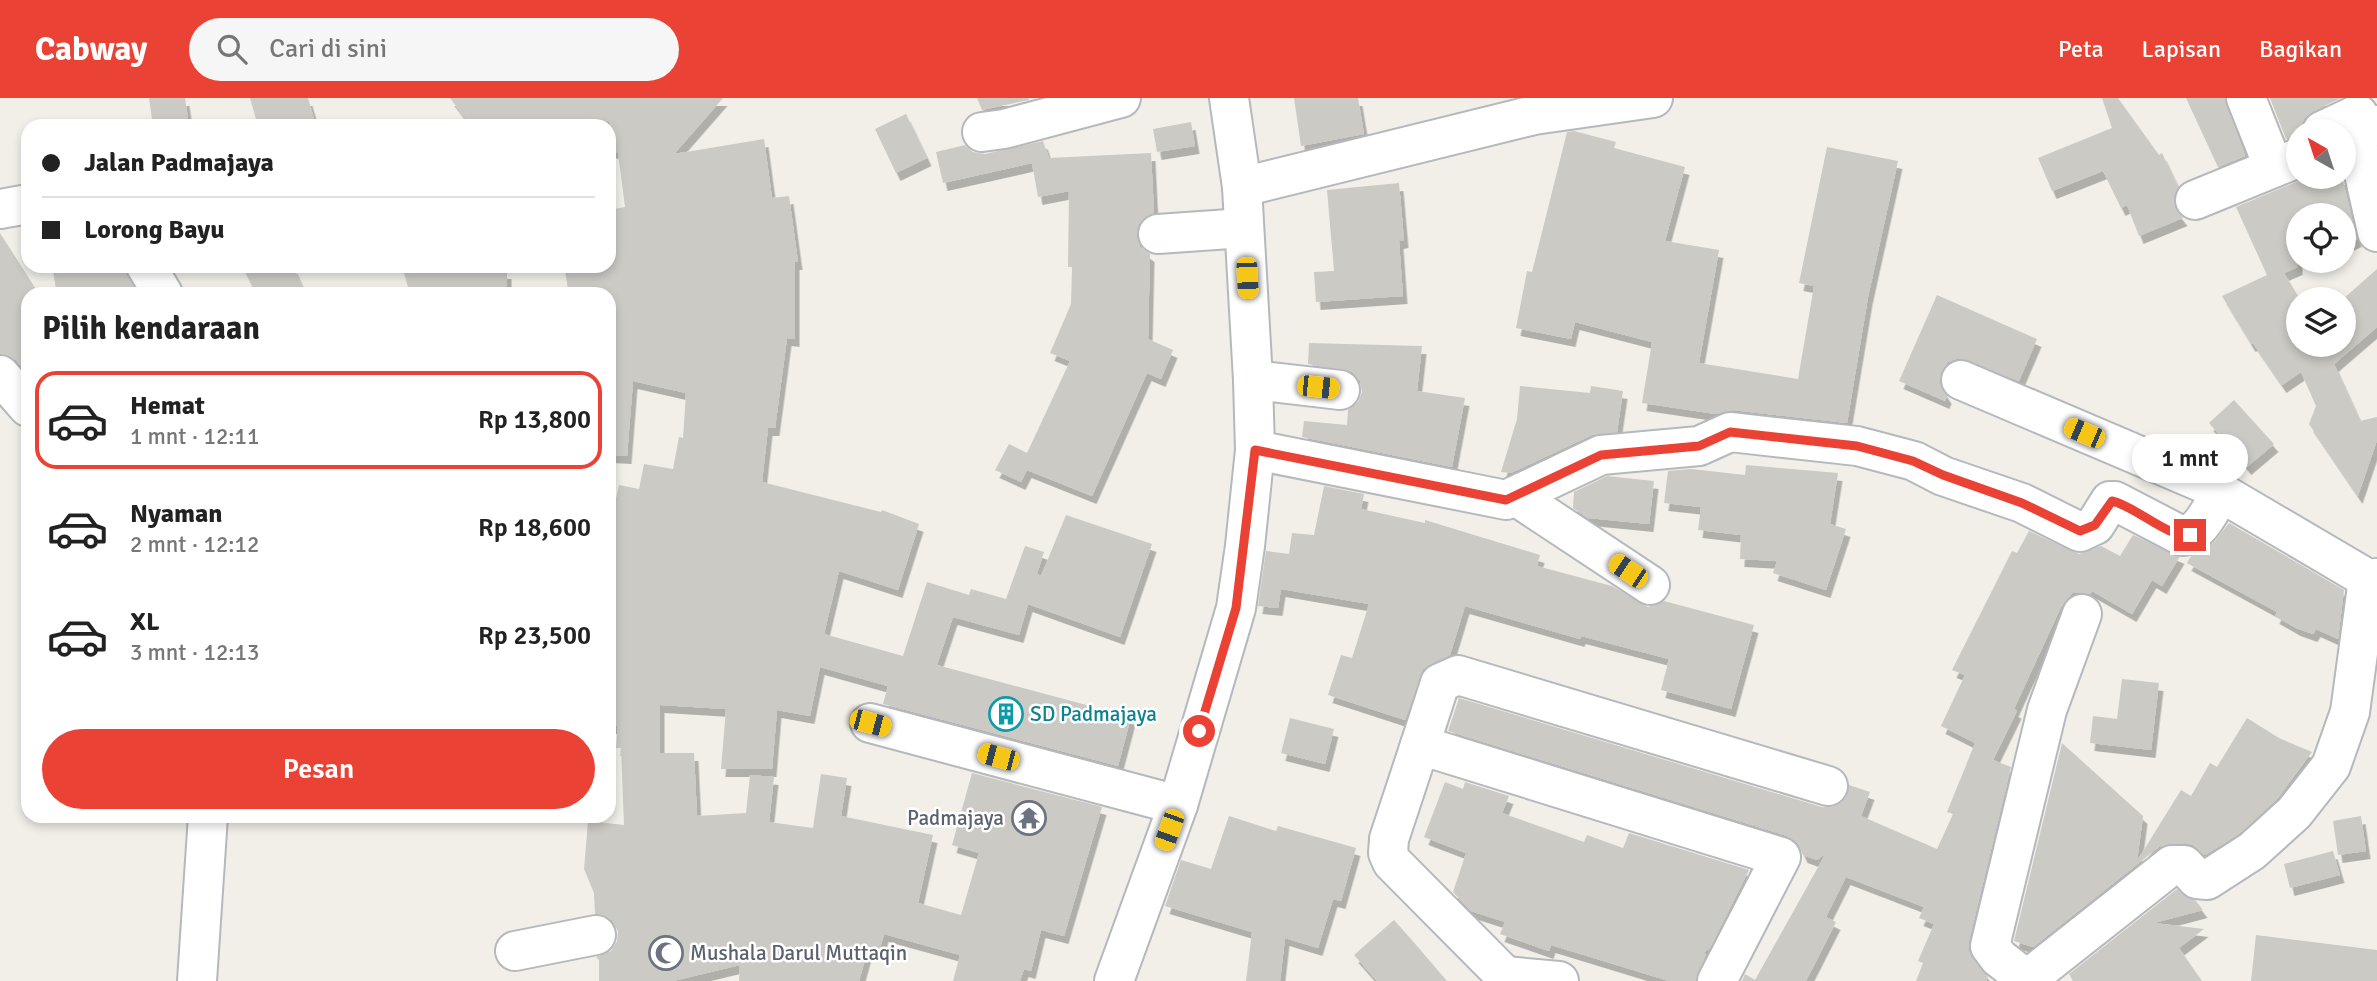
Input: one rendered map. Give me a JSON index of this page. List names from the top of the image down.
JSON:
{
  "places": {
    "building": ["SD Padmajaya"],
    "temple": ["Padmajaya"],
    "mosque": ["Mushala Darul Muttaqin"]
  },
  "north": "top left",
  "page": {
    "header": "Cabway",
    "search": "Cari di sini",
    "nav": ["Peta", "Lapisan", "Bagikan"],
    "banner": ["Jalan Padmajaya", "Lorong Bayu"],
    "heading": "Pilih kendaraan",
    "list": [
      {
        "name": "Hemat",
        "note": "1 mnt · 12:11",
        "value": "Rp 13,800"
      },
      {
        "name": "Nyaman",
        "note": "2 mnt · 12:12",
        "value": "Rp 18,600"
      },
      {
        "name": "XL",
        "note": "3 mnt · 12:13",
        "value": "Rp 23,500"
      }
    ],
    "bubble": "1 mnt",
    "buttons": "Pesan"
  }
}
